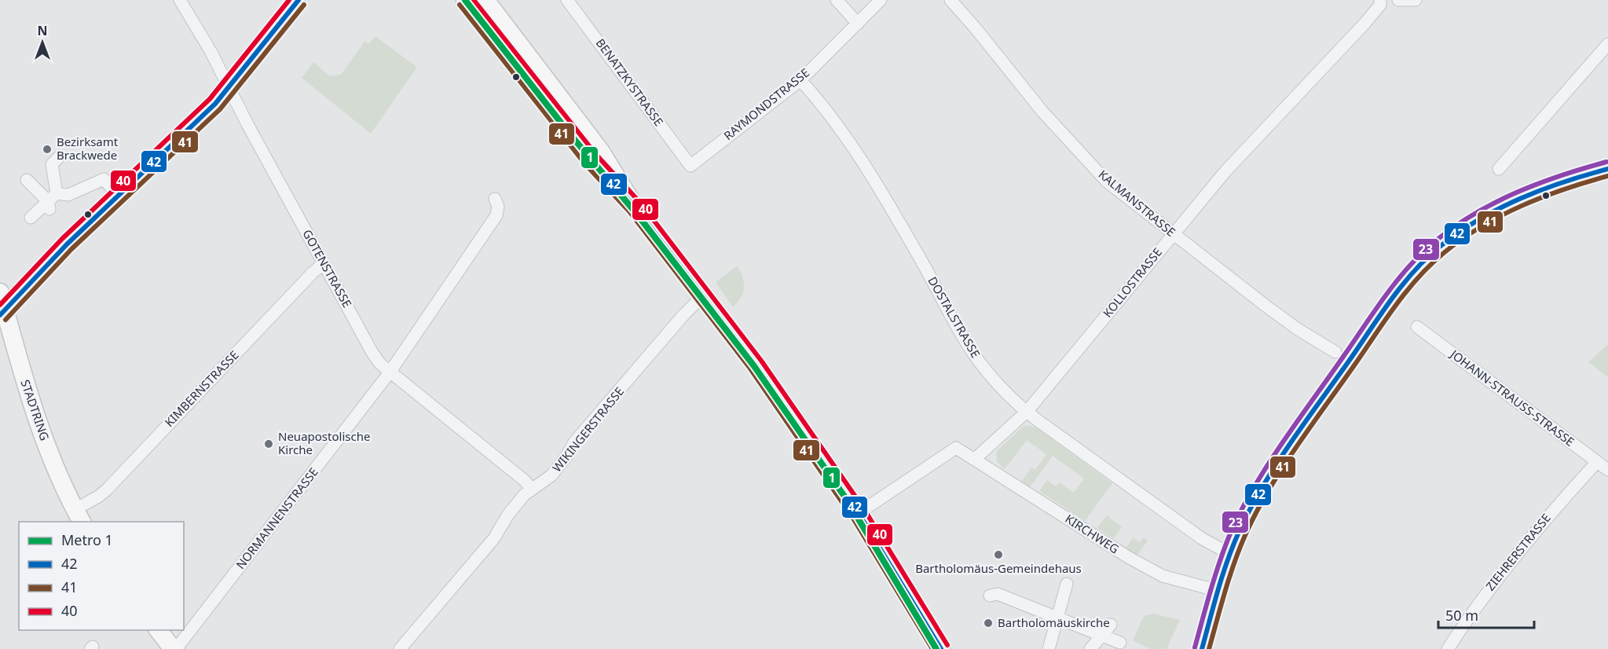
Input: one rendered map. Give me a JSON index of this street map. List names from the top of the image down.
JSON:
{
  "streets": {
    "street": [
      "BENATZKYSTRASSE",
      "RAYMONDSTRASSE",
      "KALMANSTRASSE",
      "GOTENSTRASSE",
      "KOLLOSTRASSE",
      "DOSTALSTRASSE",
      "KIMBERNSTRASSE",
      "JOHANN-STRAUSS-STRASSE",
      "STADTRING",
      "WIKINGERSTRASSE",
      "NORMANNENSTRASSE",
      "KIRCHWEG",
      "ZIEHRERSTRASSE"
    ]
  },
  "crossings": [
    ["BENATZKYSTRASSE", "RAYMONDSTRASSE"],
    ["RAYMONDSTRASSE", "DOSTALSTRASSE"],
    ["KALMANSTRASSE", "KOLLOSTRASSE"],
    ["GOTENSTRASSE", "KIMBERNSTRASSE"],
    ["GOTENSTRASSE", "WIKINGERSTRASSE"],
    ["GOTENSTRASSE", "NORMANNENSTRASSE"],
    ["KOLLOSTRASSE", "DOSTALSTRASSE"],
    ["KOLLOSTRASSE", "KIRCHWEG"],
    ["KIMBERNSTRASSE", "STADTRING"],
    ["JOHANN-STRAUSS-STRASSE", "ZIEHRERSTRASSE"]
  ],
  "places": [
    "Bezirksamt Brackwede",
    "Neuapostolische Kirche",
    "Bartholomäus-Gemeindehaus",
    "Bartholomäuskirche"
  ],
  "lines": [
    "metro line 1",
    "transit line 42",
    "transit line 40",
    "transit line 41",
    "transit line 23"
  ],
  "legend": [
    "Metro 1",
    "42",
    "41",
    "40"
  ],
  "scale_bar": "50 m",
  "north": "top"
}
